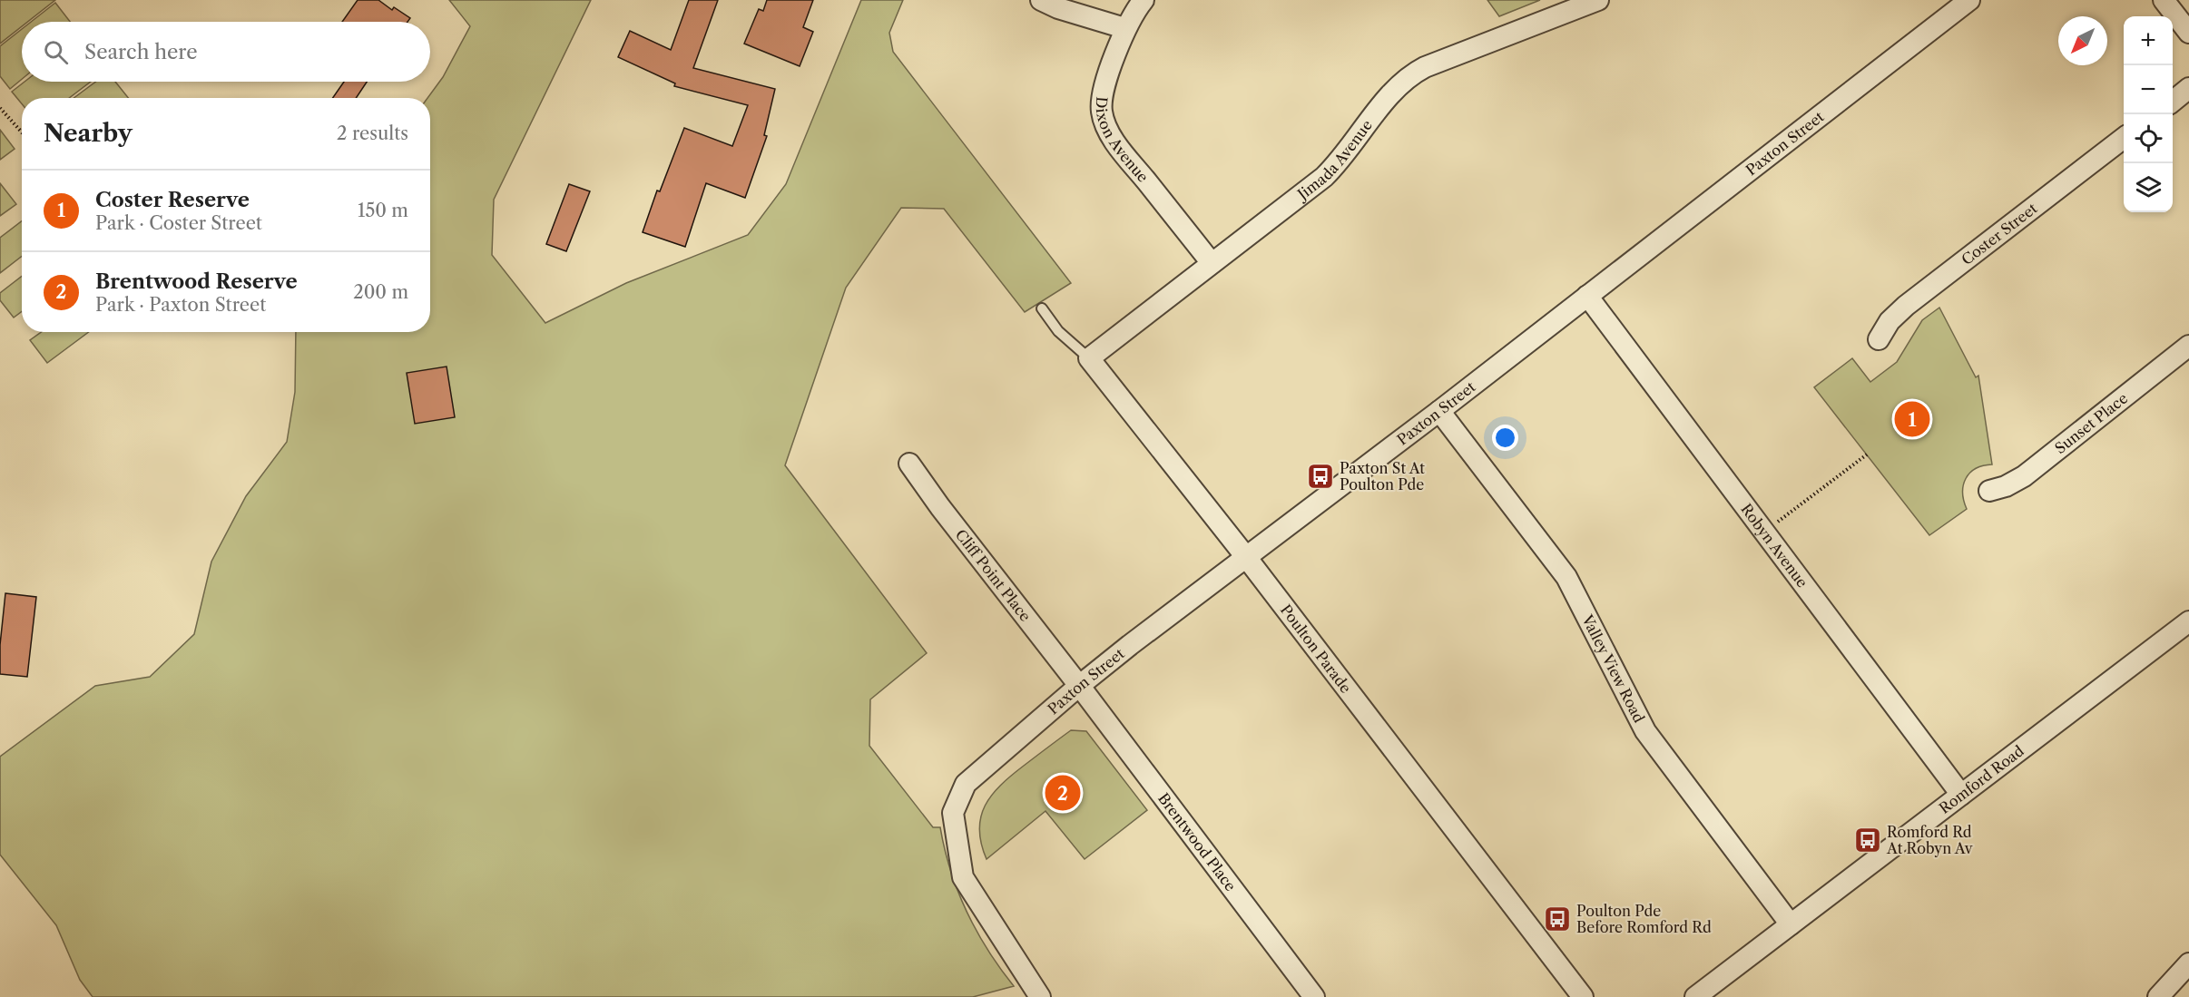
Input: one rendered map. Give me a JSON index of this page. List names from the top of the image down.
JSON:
{
  "streets": {
    "street": [
      "Dixon Avenue",
      "Paxton Street",
      "Jimada Avenue",
      "Coster Street",
      "Sunset Place",
      "Robyn Avenue",
      "Cliff Point Place",
      "Poulton Parade",
      "Valley View Road",
      "Romford Road",
      "Brentwood Place"
    ]
  },
  "crossings": [
    ["Dixon Avenue", "Jimada Avenue"],
    ["Paxton Street", "Robyn Avenue"],
    ["Paxton Street", "Cliff Point Place"],
    ["Paxton Street", "Poulton Parade"],
    ["Paxton Street", "Valley View Road"],
    ["Paxton Street", "Brentwood Place"],
    ["Jimada Avenue", "Poulton Parade"],
    ["Robyn Avenue", "Romford Road"],
    ["Cliff Point Place", "Brentwood Place"],
    ["Valley View Road", "Romford Road"]
  ],
  "places": {
    "bus stop": ["Paxton St At Poulton Pde", "Romford Rd At Robyn Av", "Poulton Pde Before Romford Rd"]
  },
  "north": "bottom left",
  "page": {
    "map_buttons": ["+", "−"],
    "search": "Search here",
    "heading": ["Nearby", "2 results"],
    "list": [
      {
        "mark": "1",
        "name": "Coster Reserve",
        "note": "Park · Coster Street",
        "value": "150 m"
      },
      {
        "mark": "2",
        "name": "Brentwood Reserve",
        "note": "Park · Paxton Street",
        "value": "200 m"
      }
    ],
    "pins": ["1", "2"]
  }
}
